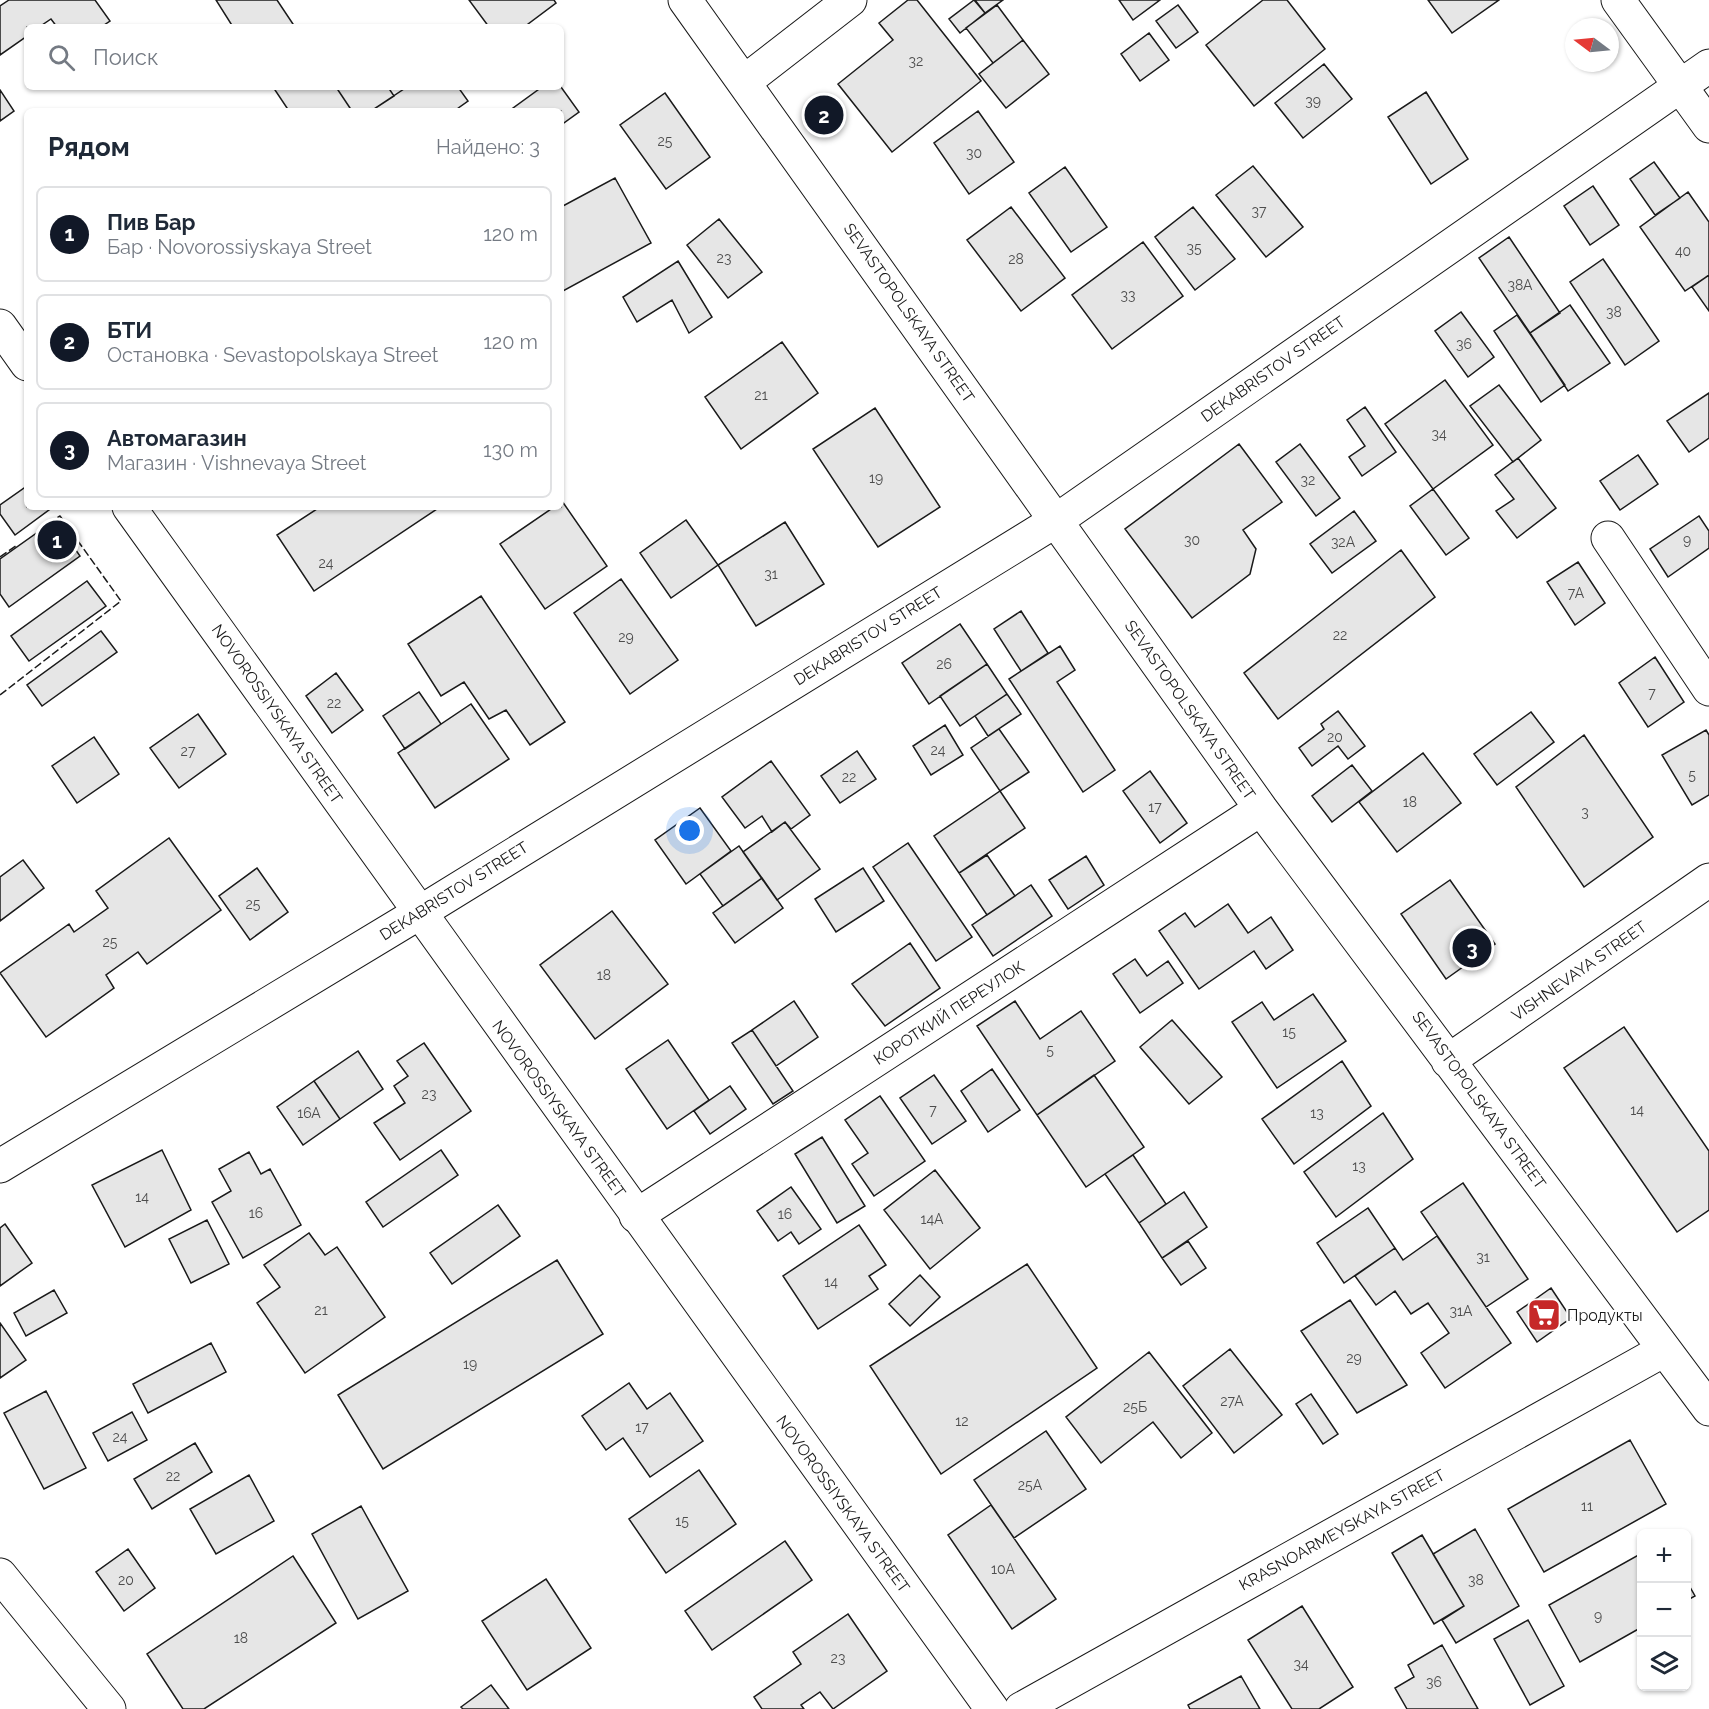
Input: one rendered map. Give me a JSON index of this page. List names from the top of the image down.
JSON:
{
  "streets": {
    "street": [
      "SEVASTOPOLSKAYA STREET",
      "DEKABRISTOV STREET",
      "NOVOROSSIYSKAYA STREET",
      "VISHNEVAYA STREET",
      "КОРОТКИЙ ПЕРЕУЛОК",
      "KRASNOARMEYSKAYA STREET"
    ]
  },
  "crossings": [
    ["SEVASTOPOLSKAYA STREET", "DEKABRISTOV STREET"],
    ["SEVASTOPOLSKAYA STREET", "VISHNEVAYA STREET"],
    ["SEVASTOPOLSKAYA STREET", "КОРОТКИЙ ПЕРЕУЛОК"],
    ["SEVASTOPOLSKAYA STREET", "KRASNOARMEYSKAYA STREET"],
    ["DEKABRISTOV STREET", "NOVOROSSIYSKAYA STREET"],
    ["NOVOROSSIYSKAYA STREET", "КОРОТКИЙ ПЕРЕУЛОК"]
  ],
  "places": {
    "supermarket": ["Продукты"]
  },
  "house_numbers": [
    "32",
    "39",
    "25",
    "30",
    "37",
    "35",
    "40",
    "23",
    "28",
    "38А",
    "33",
    "38",
    "36",
    "21",
    "34",
    "19",
    "32",
    "30",
    "9",
    "32А",
    "24",
    "31",
    "7А",
    "22",
    "29",
    "26",
    "7",
    "22",
    "20",
    "24",
    "27",
    "5",
    "22",
    "18",
    "17",
    "3",
    "25",
    "25",
    "18",
    "15",
    "5",
    "23",
    "7",
    "14",
    "16А",
    "13",
    "13",
    "14",
    "16",
    "16",
    "14А",
    "31",
    "14",
    "21",
    "31А",
    "29",
    "19",
    "27А",
    "25Б",
    "12",
    "17",
    "24",
    "22",
    "25А",
    "11",
    "15",
    "10А",
    "20",
    "38",
    "9",
    "18",
    "23",
    "34",
    "36"
  ],
  "north": "left",
  "page": {
    "search": "Поиск",
    "pins": ["2", "1", "3"],
    "heading": ["Рядом", "Найдено: 3"],
    "list": [
      {
        "mark": "1",
        "name": "Пив Бар",
        "note": "Бар · Novorossiyskaya Street",
        "value": "120 m"
      },
      {
        "mark": "2",
        "name": "БТИ",
        "note": "Остановка · Sevastopolskaya Street",
        "value": "120 m"
      },
      {
        "mark": "3",
        "name": "Автомагазин",
        "note": "Магазин · Vishnevaya Street",
        "value": "130 m"
      }
    ],
    "map_buttons": ["+", "−"]
  }
}
